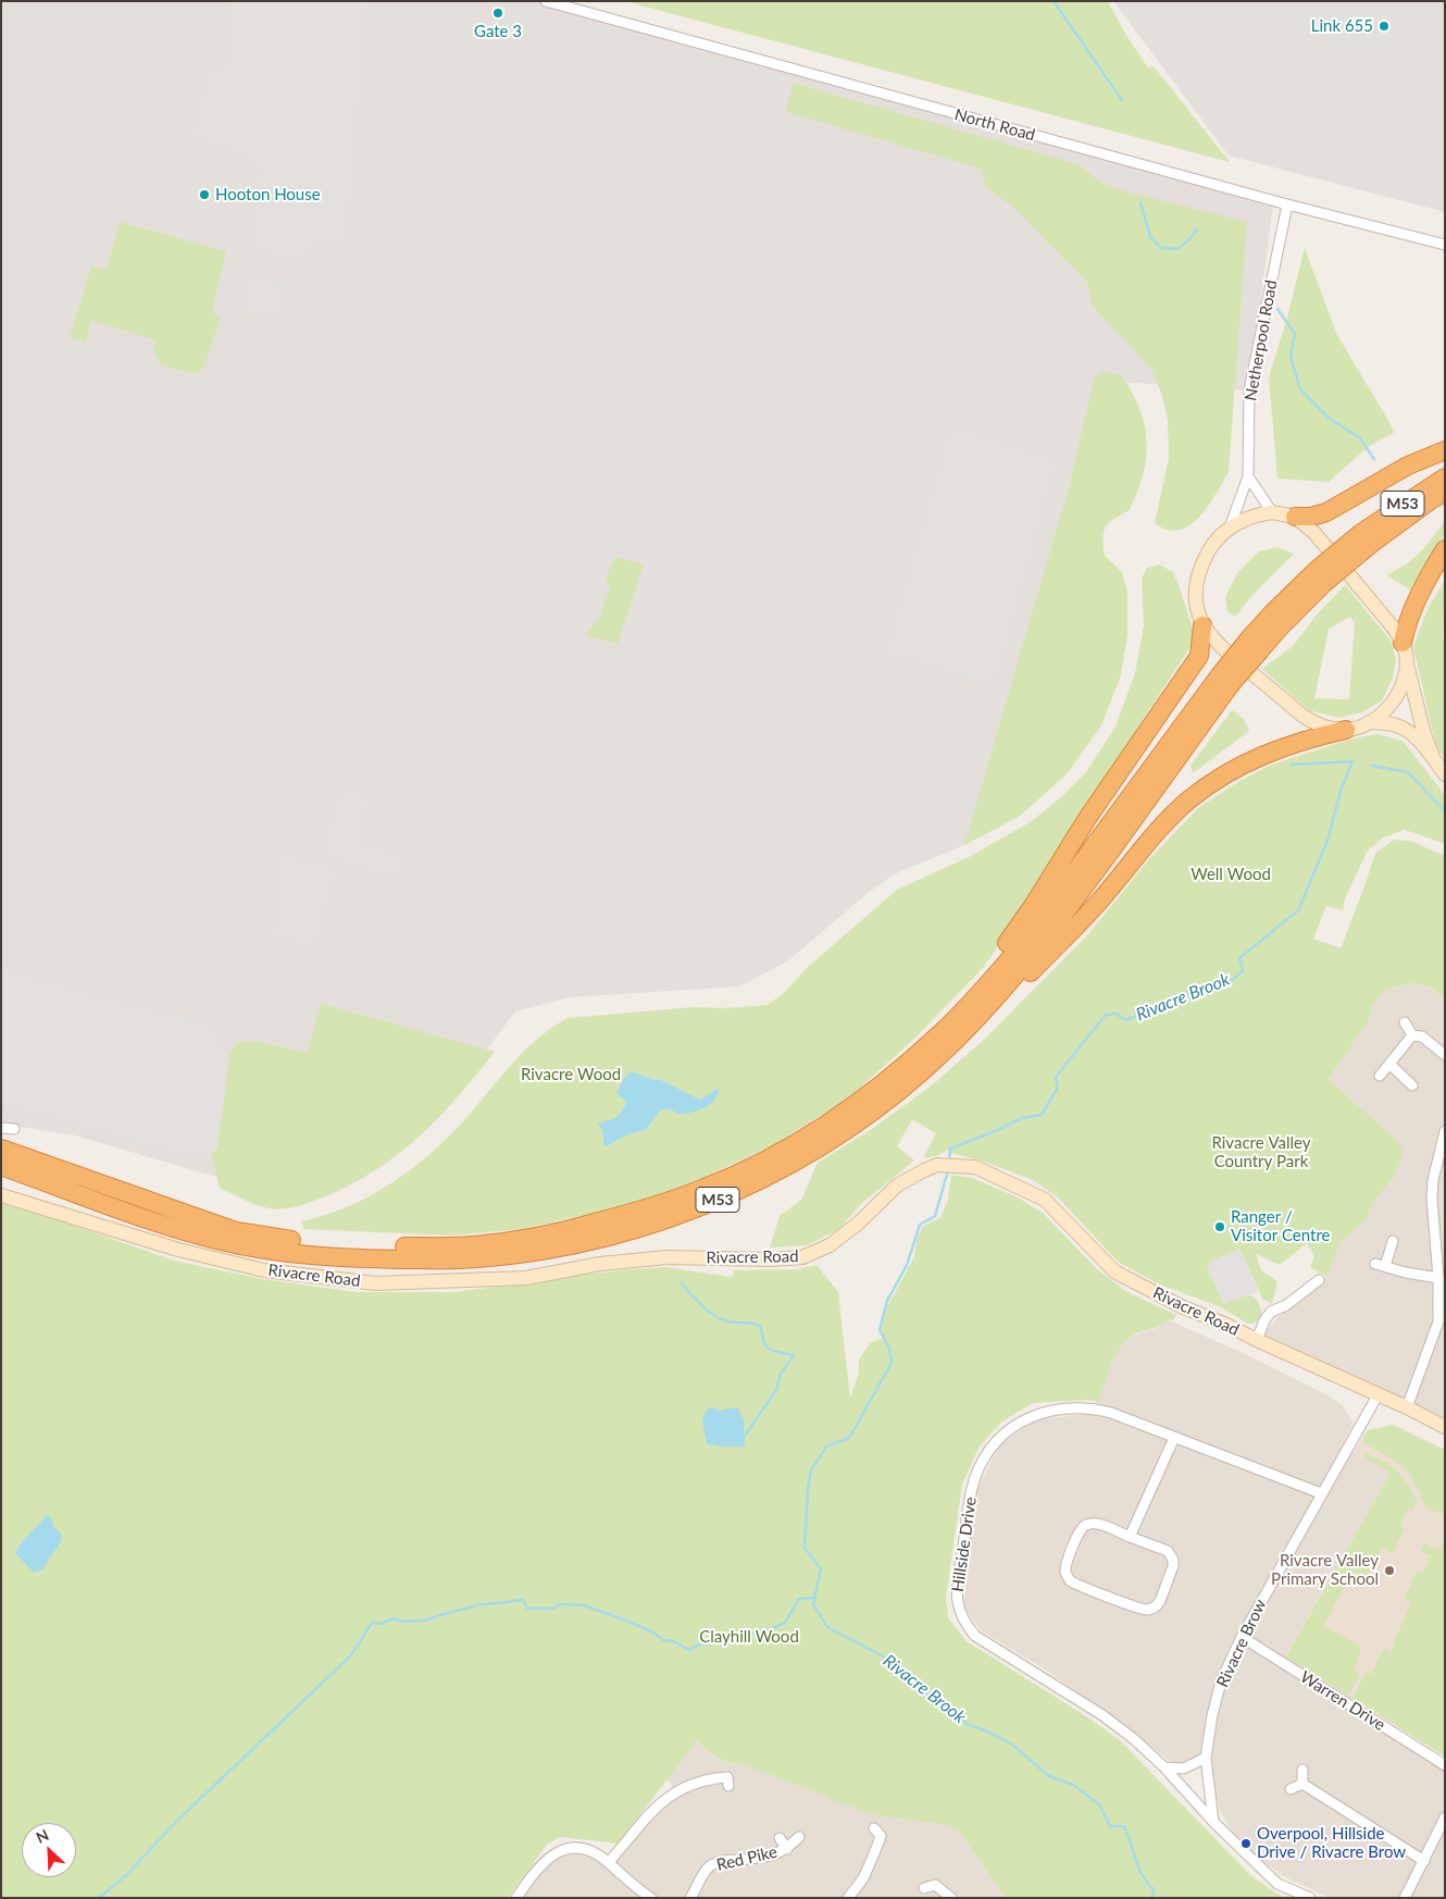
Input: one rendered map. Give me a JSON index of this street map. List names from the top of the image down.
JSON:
{
  "streets": {
    "highway": ["M53"],
    "main road": ["Rivacre Road"],
    "street": [
      "North Road",
      "Netherpool Road",
      "Hillside Drive",
      "Rivacre Brow",
      "Warren Drive",
      "Red Pike"
    ]
  },
  "crossings": [
    ["North Road", "Netherpool Road"],
    ["Rivacre Road", "Rivacre Brow"],
    ["Hillside Drive", "Rivacre Brow"],
    ["Rivacre Brow", "Warren Drive"]
  ],
  "water": ["Rivacre Brook"],
  "parks": [
    "Well Wood",
    "Rivacre Wood",
    "Rivacre Valley Country Park",
    "Clayhill Wood"
  ],
  "places": [
    "Gate 3",
    "Link 655",
    "Hooton House",
    "Ranger / Visitor Centre",
    "Rivacre Valley Primary School",
    "Overpool, Hillside Drive / Rivacre Brow"
  ],
  "north": "top left"
}
